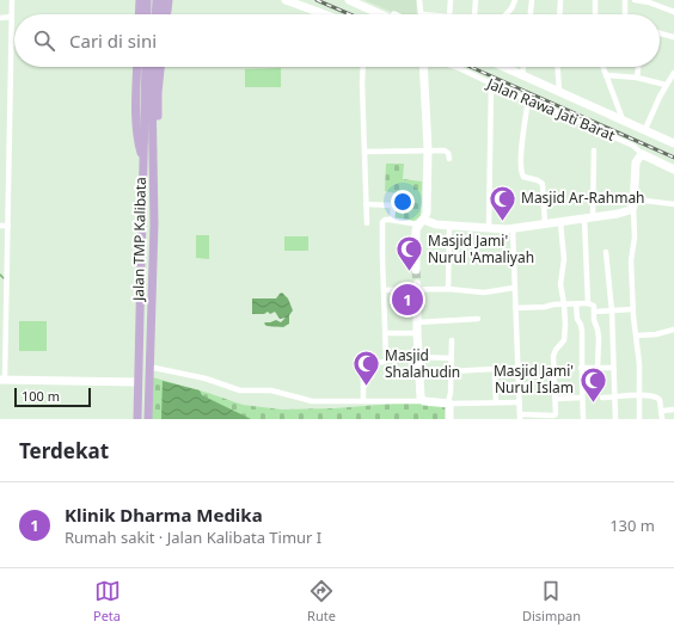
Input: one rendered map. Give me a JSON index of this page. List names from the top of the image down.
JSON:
{
  "streets": {
    "main road": ["Jalan TMP Kalibata"],
    "street": ["Jalan Rawa Jati Barat"]
  },
  "places": {
    "mosque": [
      "Masjid Ar-Rahmah",
      "Masjid Jami' Nurul 'Amaliyah",
      "Masjid Shalahudin",
      "Masjid Jami' Nurul Islam"
    ]
  },
  "scale_bar": "100 m",
  "page": {
    "search": "Cari di sini",
    "pins": "1",
    "scale": "100 m",
    "heading": "Terdekat",
    "list": [
      {
        "mark": "1",
        "name": "Klinik Dharma Medika",
        "note": "Rumah sakit · Jalan Kalibata Timur I",
        "value": "130 m"
      }
    ],
    "nav": ["Peta", "Rute", "Disimpan"]
  }
}
